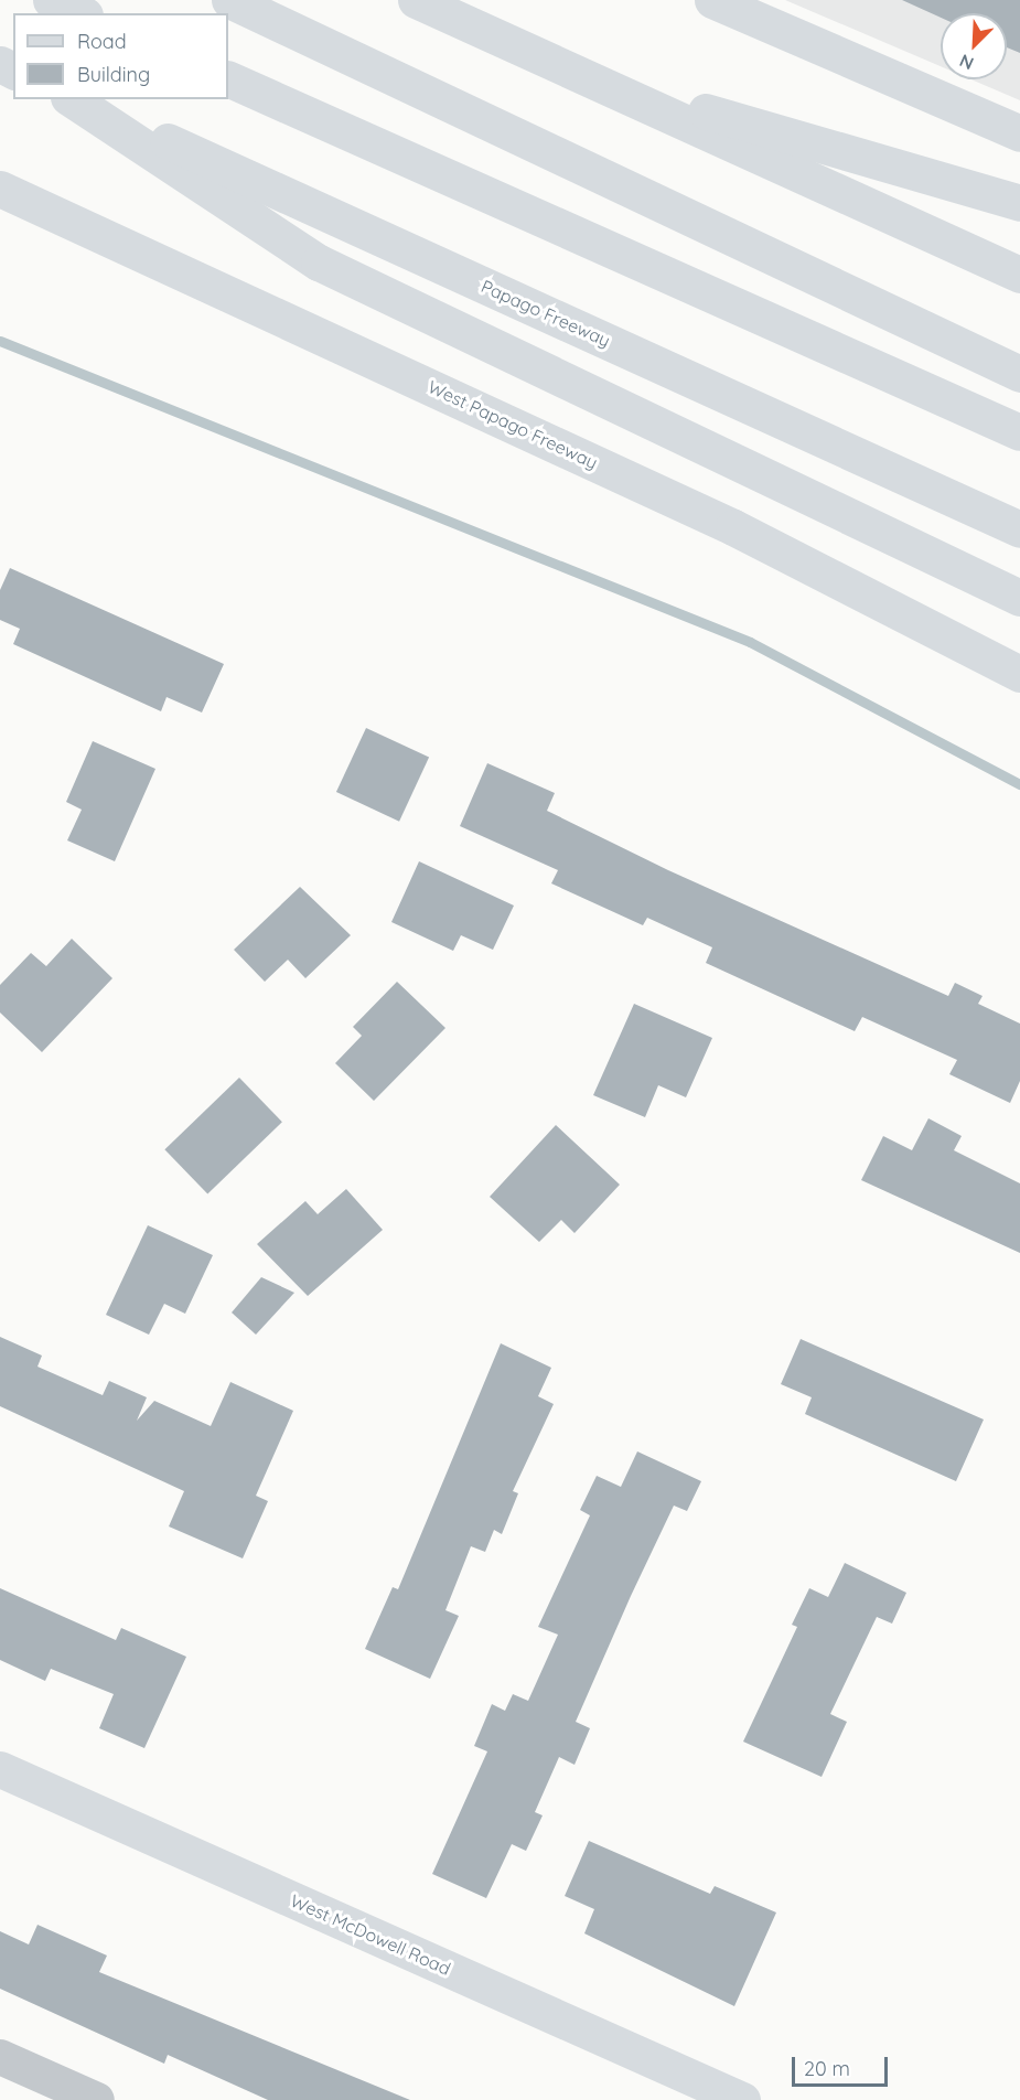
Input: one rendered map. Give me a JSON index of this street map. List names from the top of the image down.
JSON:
{
  "streets": {
    "main road": ["Papago Freeway", "West Papago Freeway", "West McDowell Road"]
  },
  "legend": ["Road", "Building"],
  "scale_bar": "20 m",
  "north": "bottom left"
}
